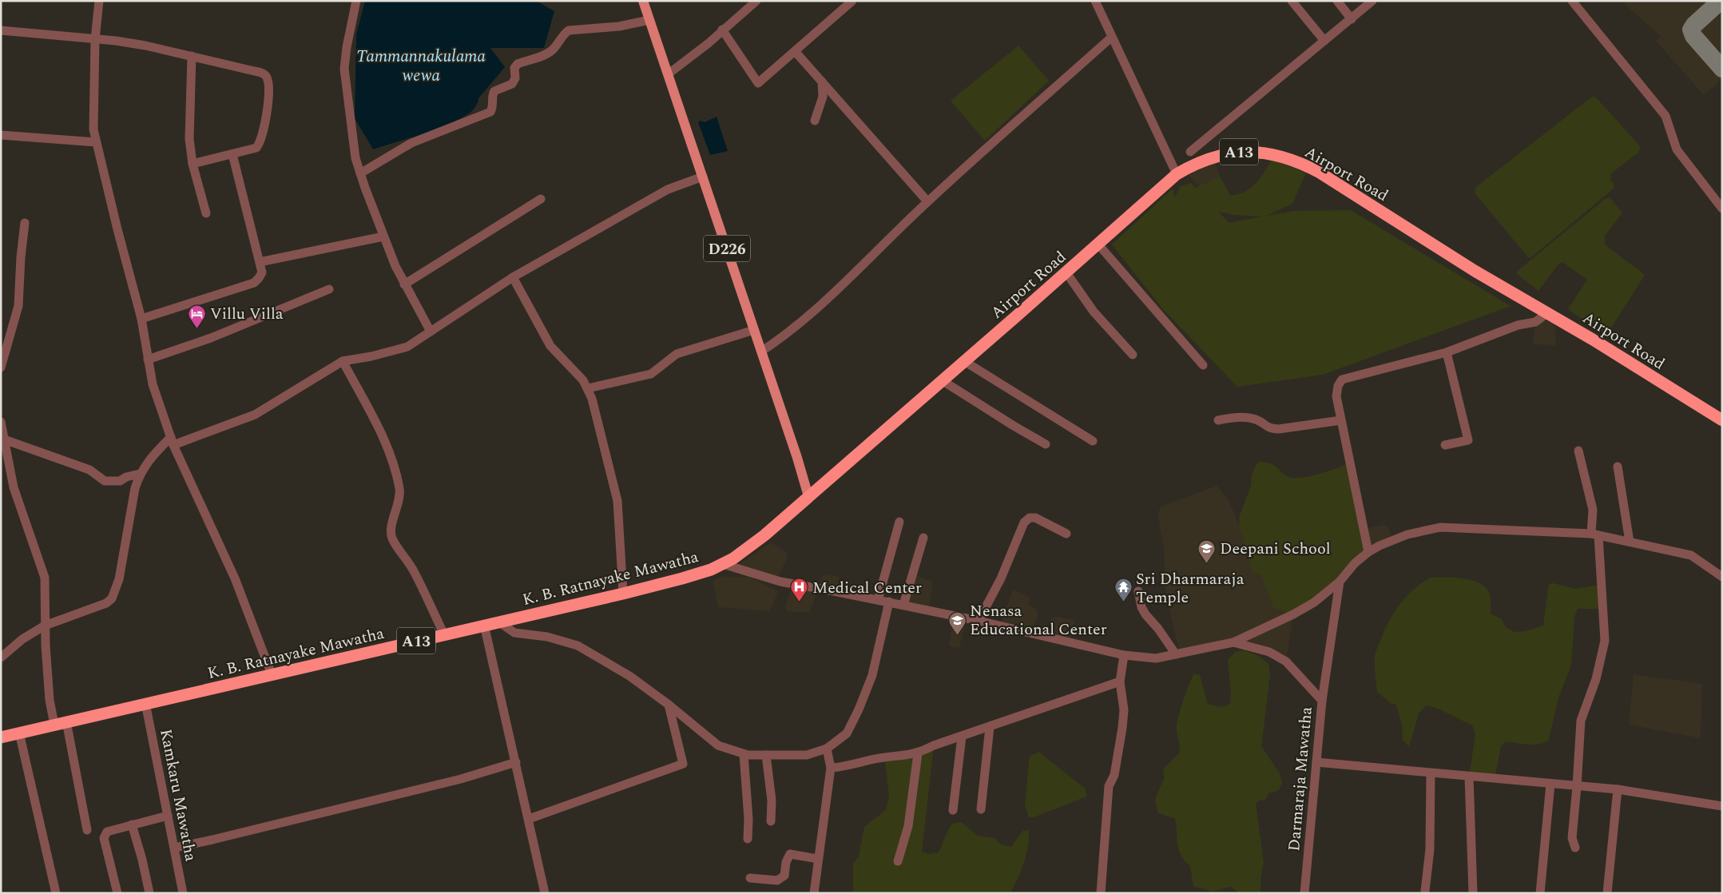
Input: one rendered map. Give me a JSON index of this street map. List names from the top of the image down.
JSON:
{
  "streets": {
    "highway": ["A13", "Airport Road", "K. B. Ratnayake Mawatha"],
    "main road": ["D226"],
    "street": ["Darmaraja Mawatha", "Kamkaru Mawatha"]
  },
  "crossings": [
    ["Airport Road", "D226"],
    ["Airport Road", "K. B. Ratnayake Mawatha"],
    ["D226", "K. B. Ratnayake Mawatha"],
    ["K. B. Ratnayake Mawatha", "Darmaraja Mawatha"],
    ["K. B. Ratnayake Mawatha", "Kamkaru Mawatha"]
  ],
  "water": ["Tammannakulama wewa"],
  "places": {
    "hotel": ["Villu Villa"],
    "school or university": ["Deepani School", "Nenasa Educational Center"],
    "hospital": ["Medical Center"],
    "temple": ["Sri Dharmaraja Temple"]
  }
}
